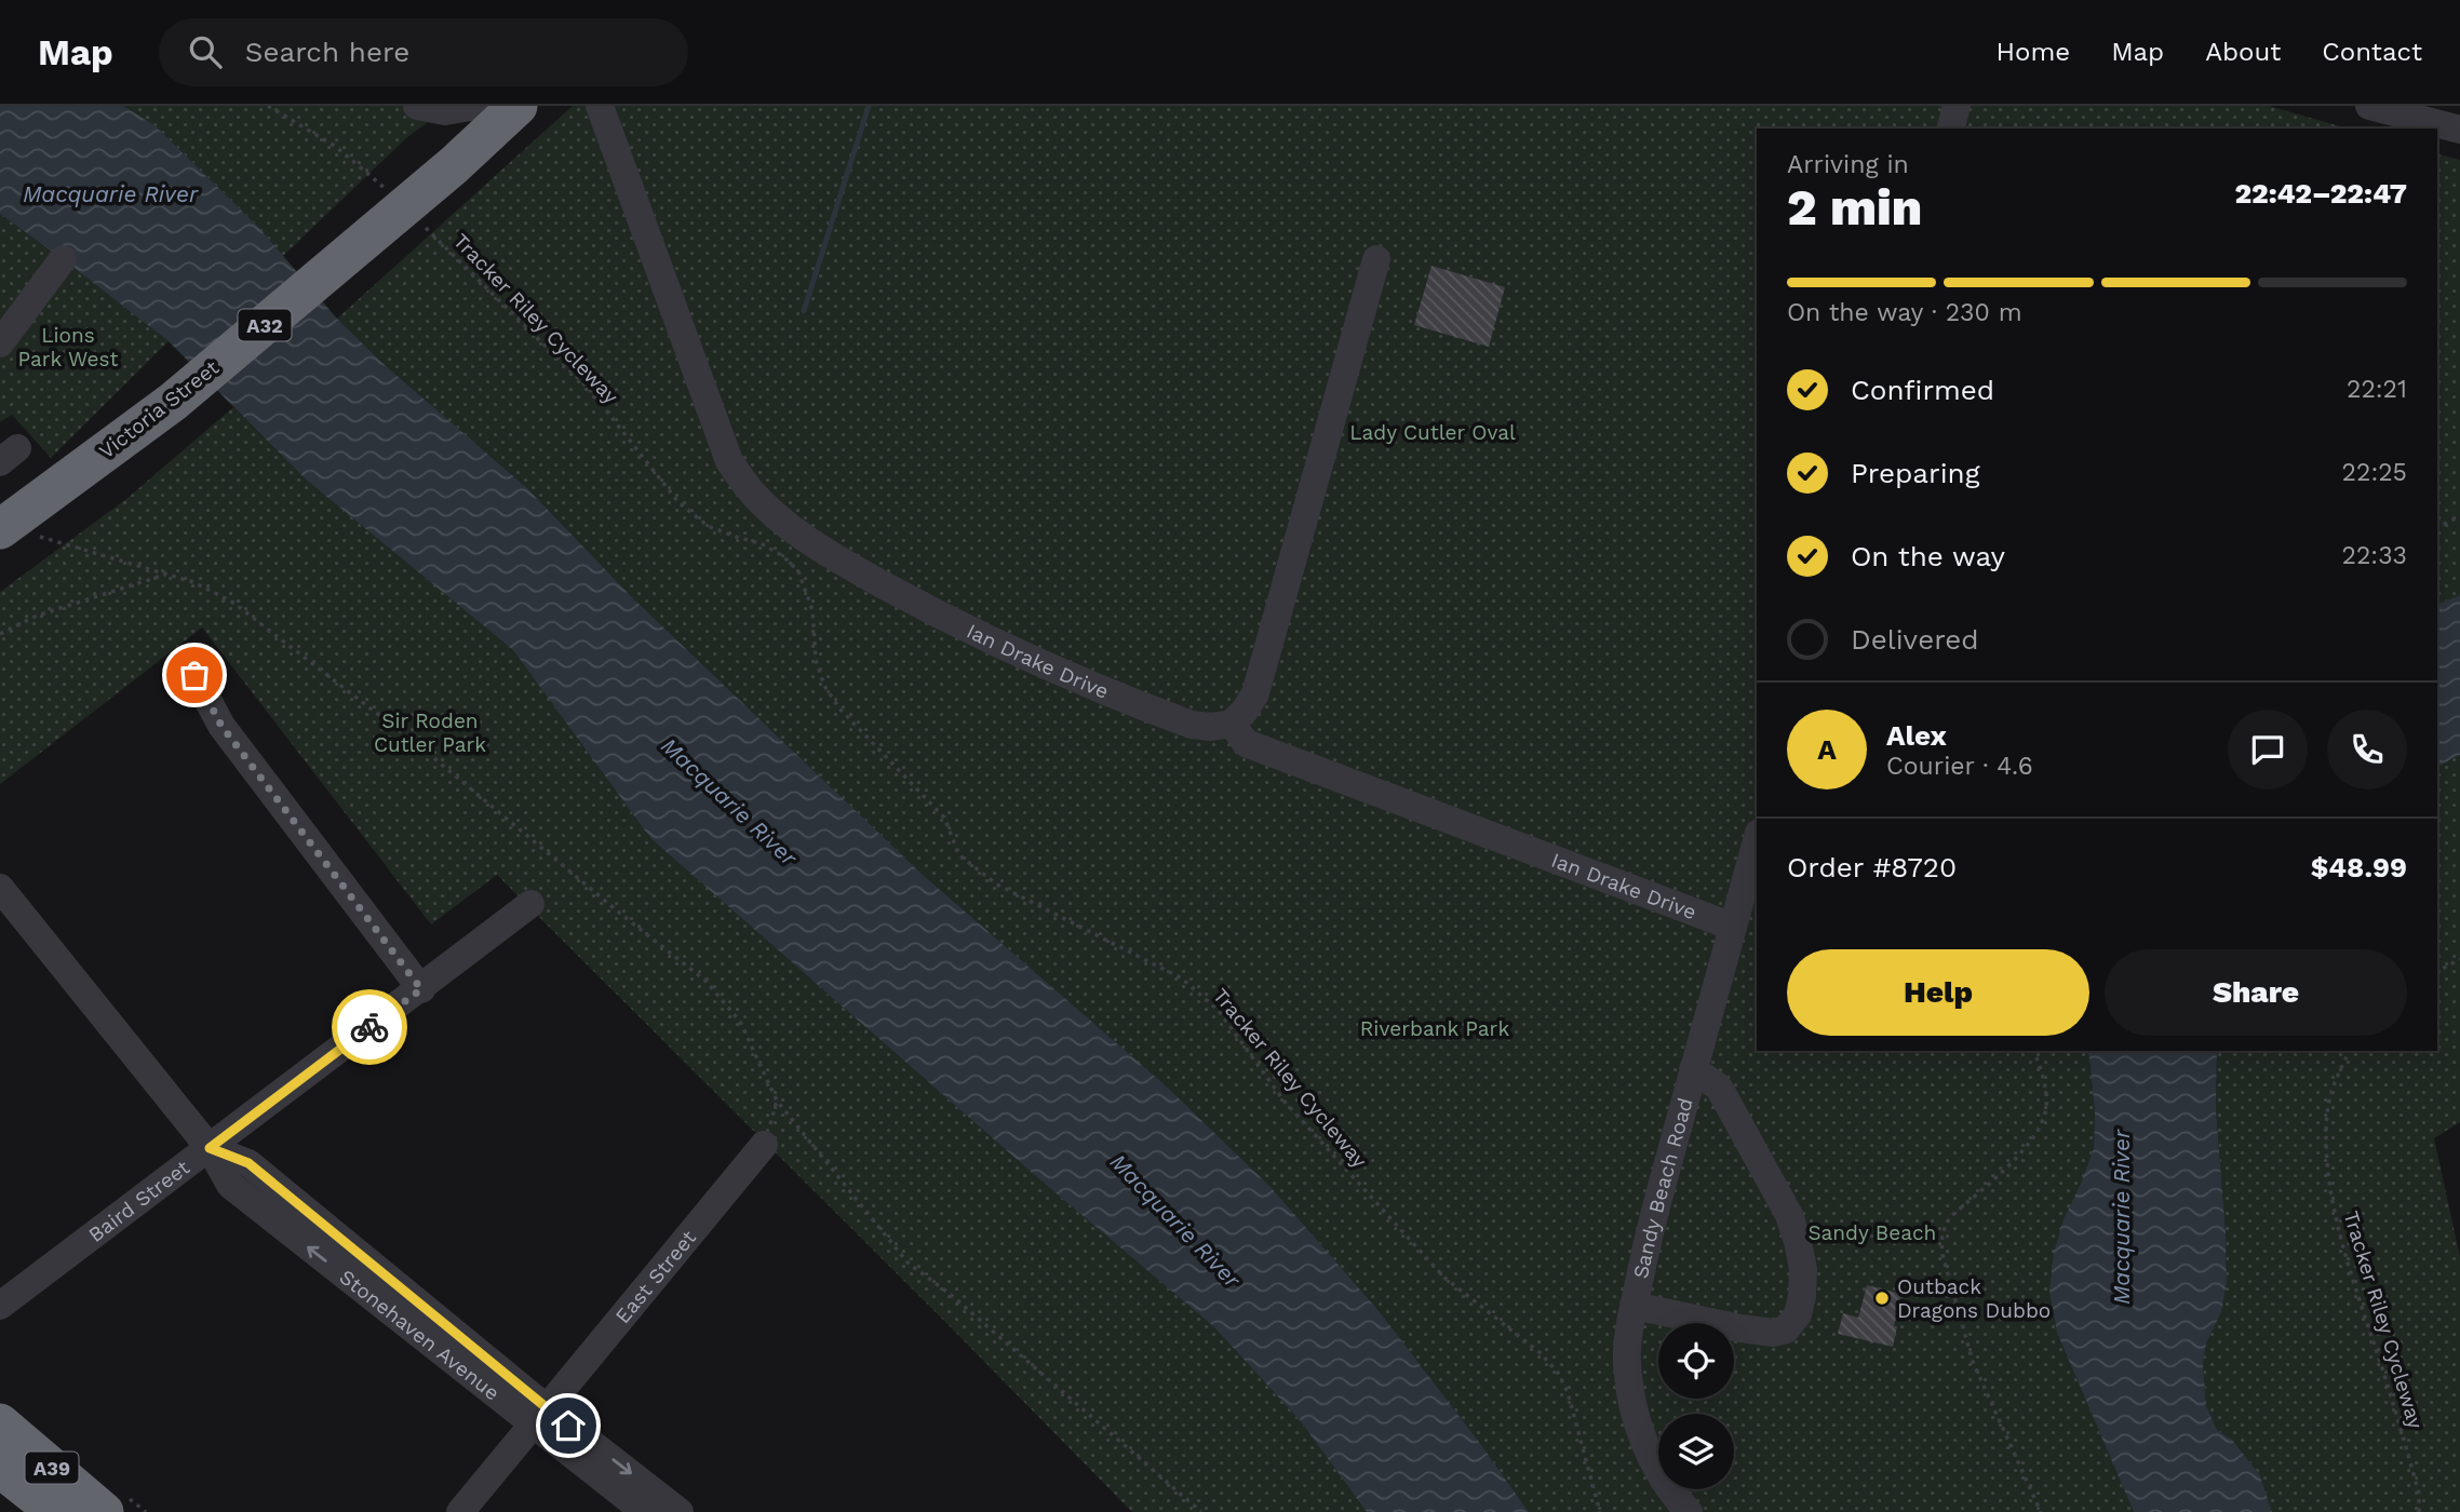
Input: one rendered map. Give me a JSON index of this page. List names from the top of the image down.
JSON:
{
  "streets": {
    "highway": ["A32", "Victoria Street", "A39"],
    "street": [
      "Ian Drake Drive",
      "Sandy Beach Road",
      "Baird Street",
      "East Street",
      "Stonehaven Avenue"
    ],
    "path": ["Tracker Riley Cycleway"]
  },
  "crossings": [
    ["Ian Drake Drive", "Sandy Beach Road"],
    ["Baird Street", "Stonehaven Avenue"],
    ["East Street", "Stonehaven Avenue"]
  ],
  "water": ["Macquarie River"],
  "parks": [
    "Lions Park West",
    "Lady Cutler Oval",
    "Sir Roden Cutler Park",
    "Riverbank Park",
    "Sandy Beach"
  ],
  "places": ["Outback Dragons Dubbo"],
  "page": {
    "header": "Map",
    "search": "Search here",
    "nav": [
      "Home",
      "Map",
      "About",
      "Contact"
    ],
    "heading": ["2 min", "Arriving in", "22:42–22:47"],
    "panel": [
      "Alex",
      "Courier · 4.6",
      "Order #8720",
      "$48.99"
    ],
    "bar": "On the way · 230 m",
    "list": [
      ["Confirmed", "22:21"],
      ["Preparing", "22:25"],
      ["On the way", "22:33"],
      "Delivered"
    ],
    "round": "A",
    "buttons": ["Help", "Share"]
  }
}
